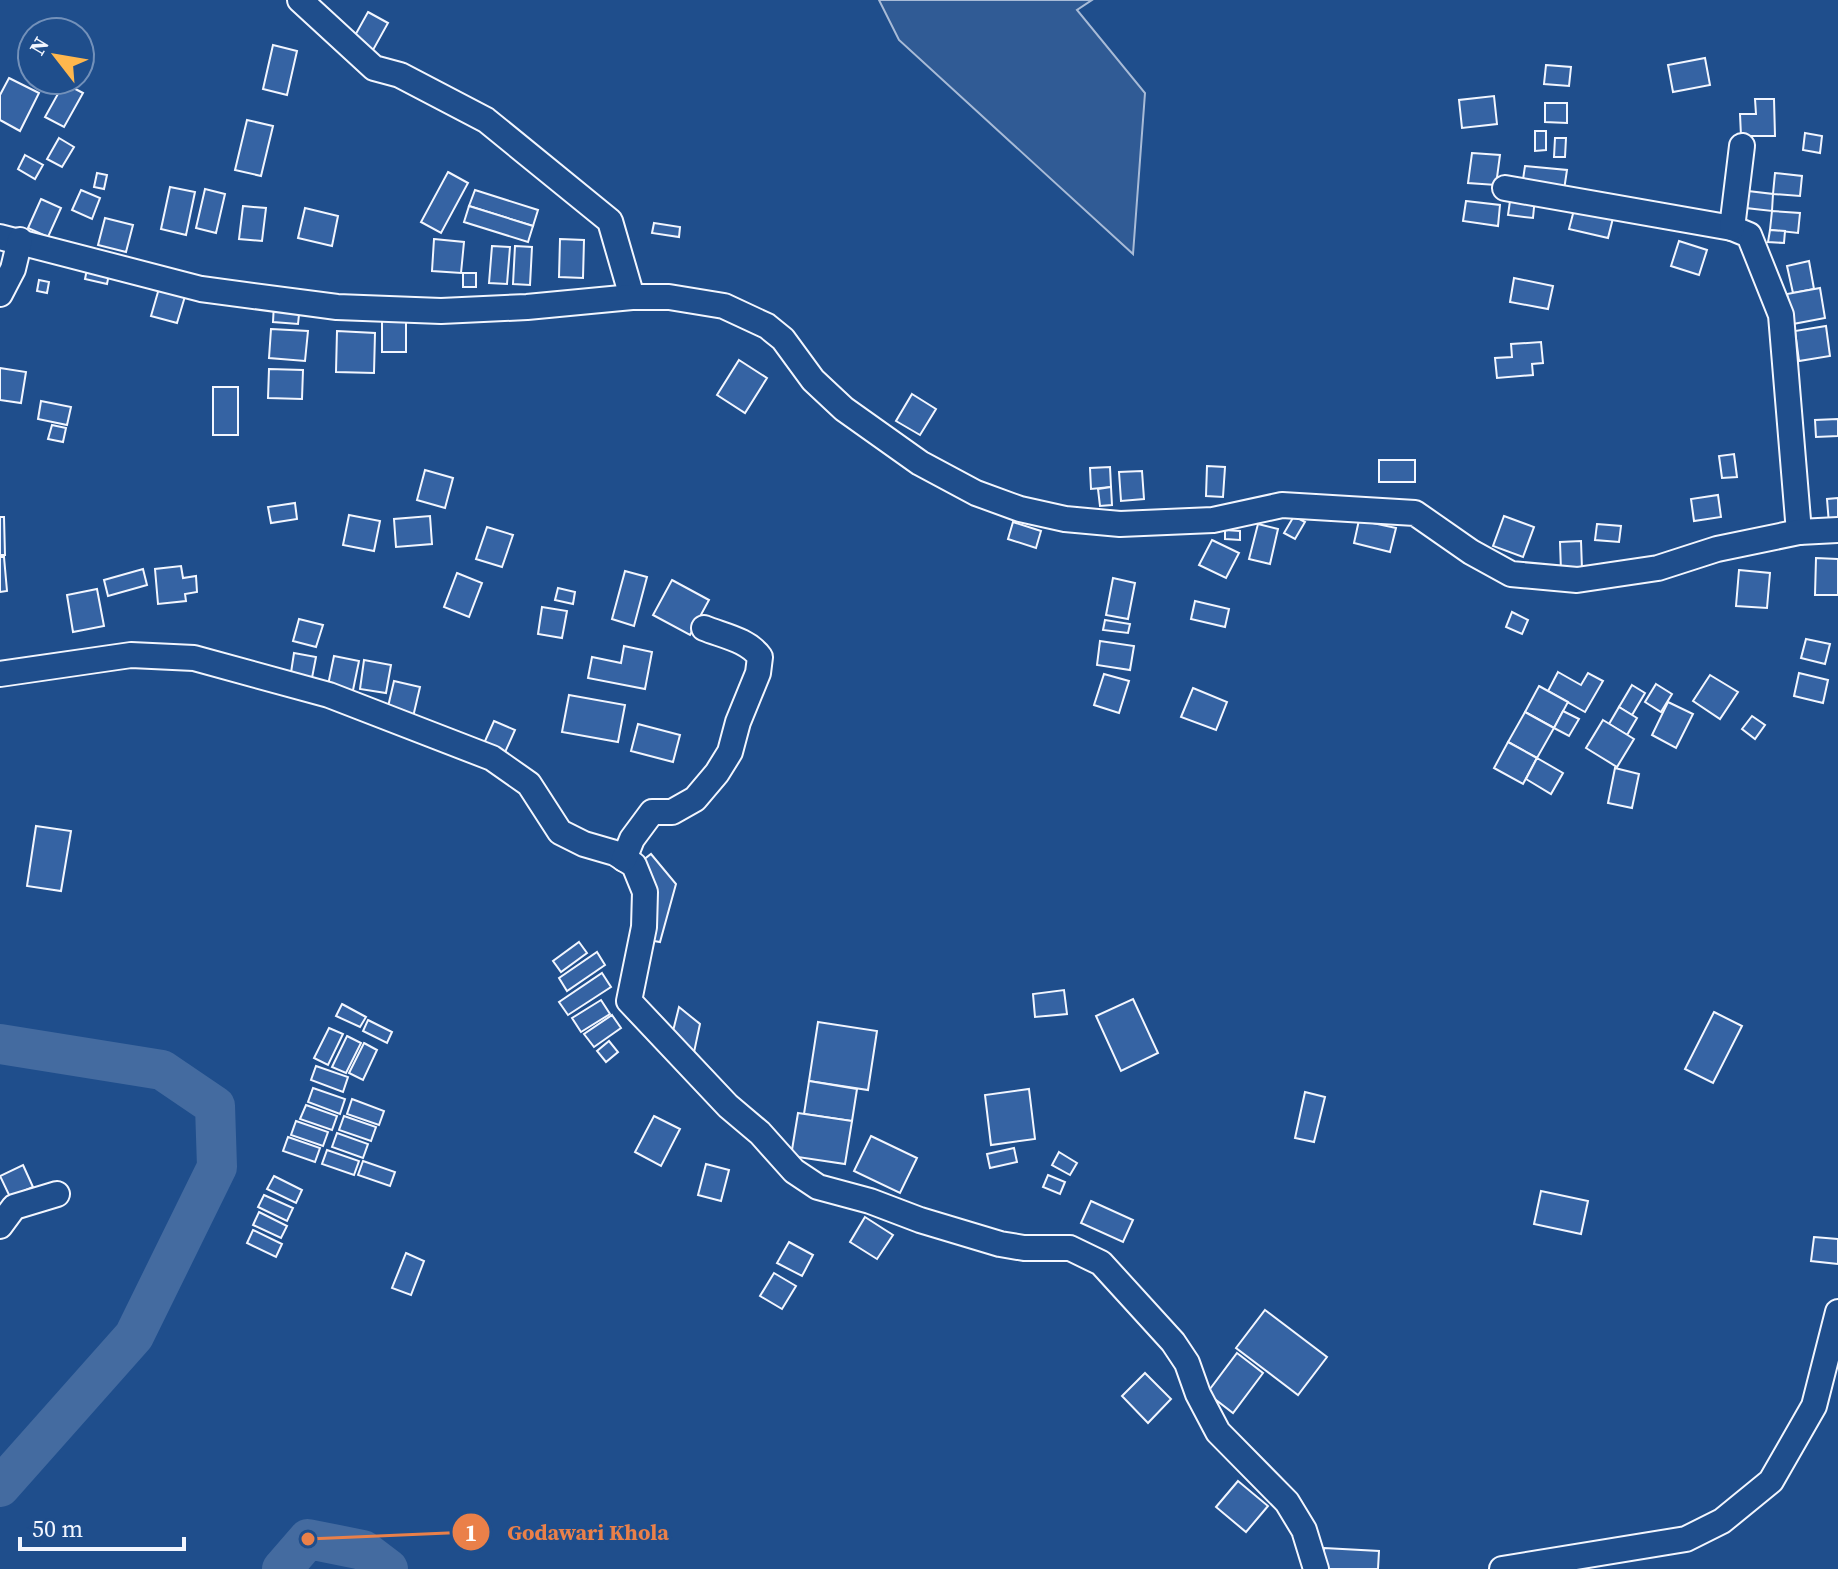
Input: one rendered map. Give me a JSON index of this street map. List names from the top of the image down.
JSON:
{
  "places": ["Godawari Khola"],
  "scale_bar": "50 m",
  "north": "top left"
}
